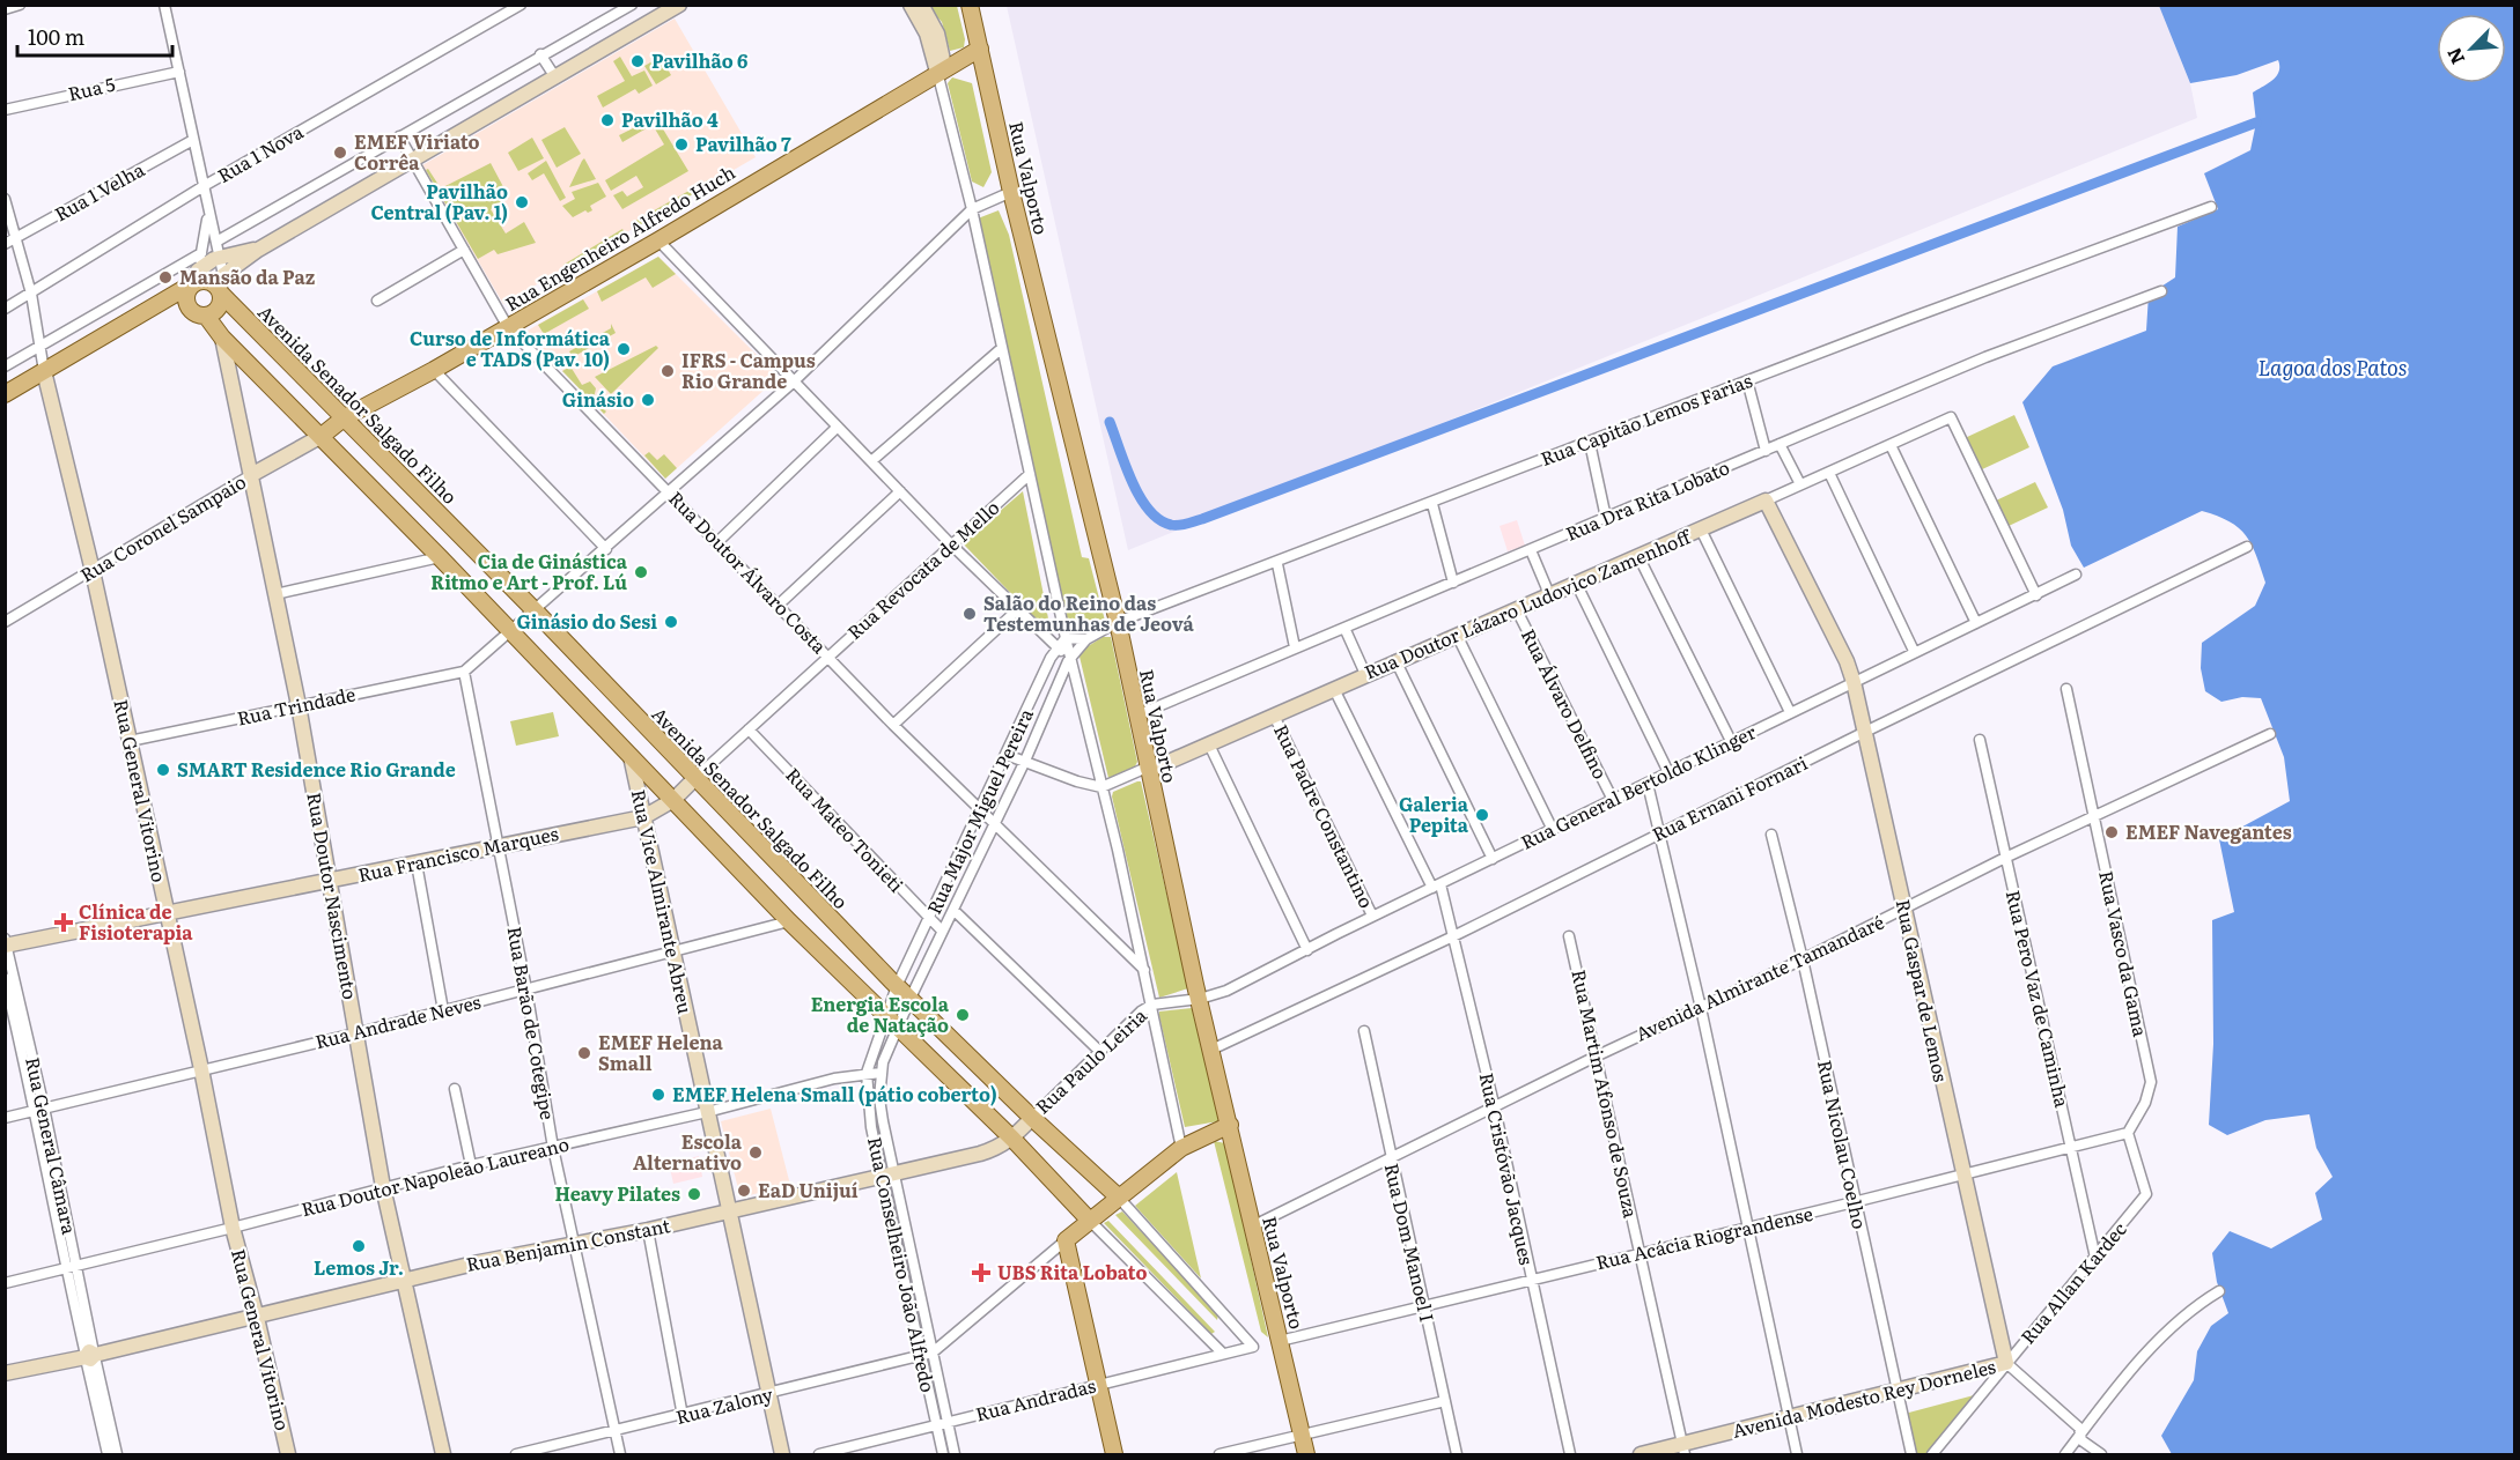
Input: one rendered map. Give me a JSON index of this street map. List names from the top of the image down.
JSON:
{
  "streets": {
    "main road": ["Rua Valporto", "Rua Engenheiro Alfredo Huch", "Avenida Senador Salgado Filho"],
    "street": [
      "Rua 5",
      "Rua 1 Nova",
      "Rua 1 Velha",
      "Rua Capitão Lemos Farias",
      "Rua Dra Rita Lobato",
      "Rua Coronel Sampaio",
      "Rua Revocata de Mello",
      "Rua Doutor Álvaro Costa",
      "Rua Doutor Lázaro Ludovico Zamenhoff",
      "Rua Álvaro Delfino",
      "Rua Trindade",
      "Rua General Bertoldo Klinger",
      "Rua General Vitorino",
      "Rua Ernani Fornari",
      "Rua Major Miguel Pereira",
      "Rua Padre Constantino",
      "Rua Mateo Tonieti",
      "Rua Francisco Marques",
      "Rua Doutor Nascimento",
      "Rua Vice Almirante Abreu",
      "Rua Vasco da Gama",
      "Avenida Almirante Tamandaré",
      "Rua Gaspar de Lemos",
      "Rua Pero Vaz de Caminha",
      "Rua Andrade Neves",
      "Rua Barão de Cotegipe",
      "Rua Paulo Leiria",
      "Rua Martim Afonso de Souza",
      "Rua Nicolau Coelho",
      "Rua General Câmara",
      "Rua Cristóvão Jacques",
      "Rua Doutor Napoleão Laureano",
      "Rua Acácia Riograndense",
      "Rua Dom Manoel I",
      "Rua Benjamin Constant",
      "Rua Conselheiro João Alfredo",
      "Rua Allan Kardec",
      "Avenida Modesto Rey Dorneles",
      "Rua Andradas",
      "Rua Zalony"
    ]
  },
  "crossings": [
    ["Rua Valporto", "Rua Engenheiro Alfredo Huch"],
    ["Rua Valporto", "Rua Capitão Lemos Farias"],
    ["Rua Valporto", "Rua Dra Rita Lobato"],
    ["Rua Valporto", "Rua Doutor Lázaro Ludovico Zamenhoff"],
    ["Rua Valporto", "Rua General Bertoldo Klinger"],
    ["Rua Valporto", "Rua Ernani Fornari"],
    ["Rua Valporto", "Avenida Almirante Tamandaré"],
    ["Rua Valporto", "Rua Acácia Riograndense"],
    ["Rua Engenheiro Alfredo Huch", "Avenida Senador Salgado Filho"],
    ["Rua Engenheiro Alfredo Huch", "Rua Coronel Sampaio"],
    ["Rua Engenheiro Alfredo Huch", "Rua Doutor Álvaro Costa"],
    ["Avenida Senador Salgado Filho", "Rua Revocata de Mello"],
    ["Avenida Senador Salgado Filho", "Rua Major Miguel Pereira"],
    ["Avenida Senador Salgado Filho", "Rua Francisco Marques"],
    ["Avenida Senador Salgado Filho", "Rua Paulo Leiria"],
    ["Avenida Senador Salgado Filho", "Rua Benjamin Constant"],
    ["Avenida Senador Salgado Filho", "Rua Andradas"],
    ["Rua Capitão Lemos Farias", "Rua Major Miguel Pereira"],
    ["Rua Coronel Sampaio", "Rua General Vitorino"],
    ["Rua Coronel Sampaio", "Rua Doutor Nascimento"],
    ["Rua Revocata de Mello", "Rua Doutor Álvaro Costa"],
    ["Rua Revocata de Mello", "Rua Mateo Tonieti"],
    ["Rua Revocata de Mello", "Rua Francisco Marques"],
    ["Rua Doutor Álvaro Costa", "Rua Major Miguel Pereira"],
    ["Rua Doutor Lázaro Ludovico Zamenhoff", "Rua Álvaro Delfino"],
    ["Rua Doutor Lázaro Ludovico Zamenhoff", "Rua General Bertoldo Klinger"],
    ["Rua Doutor Lázaro Ludovico Zamenhoff", "Rua Padre Constantino"],
    ["Rua Doutor Lázaro Ludovico Zamenhoff", "Rua Gaspar de Lemos"],
    ["Rua Doutor Lázaro Ludovico Zamenhoff", "Rua Cristóvão Jacques"],
    ["Rua Álvaro Delfino", "Rua General Bertoldo Klinger"],
    ["Rua Trindade", "Rua General Vitorino"],
    ["Rua Trindade", "Rua Doutor Nascimento"],
    ["Rua Trindade", "Rua Barão de Cotegipe"],
    ["Rua General Bertoldo Klinger", "Rua Padre Constantino"],
    ["Rua General Bertoldo Klinger", "Rua Gaspar de Lemos"],
    ["Rua General Bertoldo Klinger", "Rua Cristóvão Jacques"],
    ["Rua General Vitorino", "Rua Francisco Marques"],
    ["Rua General Vitorino", "Rua Andrade Neves"],
    ["Rua General Vitorino", "Rua Doutor Napoleão Laureano"],
    ["Rua General Vitorino", "Rua Benjamin Constant"],
    ["Rua Ernani Fornari", "Rua Gaspar de Lemos"],
    ["Rua Ernani Fornari", "Rua Cristóvão Jacques"],
    ["Rua Major Miguel Pereira", "Rua Mateo Tonieti"],
    ["Rua Francisco Marques", "Rua Doutor Nascimento"],
    ["Rua Francisco Marques", "Rua Vice Almirante Abreu"],
    ["Rua Francisco Marques", "Rua Barão de Cotegipe"],
    ["Rua Francisco Marques", "Rua General Câmara"],
    ["Rua Doutor Nascimento", "Rua Andrade Neves"],
    ["Rua Doutor Nascimento", "Rua Doutor Napoleão Laureano"],
    ["Rua Doutor Nascimento", "Rua Benjamin Constant"],
    ["Rua Vice Almirante Abreu", "Rua Andrade Neves"],
    ["Rua Vice Almirante Abreu", "Rua Doutor Napoleão Laureano"],
    ["Rua Vice Almirante Abreu", "Rua Benjamin Constant"],
    ["Rua Vice Almirante Abreu", "Rua Zalony"],
    ["Rua Vasco da Gama", "Avenida Almirante Tamandaré"],
    ["Rua Vasco da Gama", "Rua Acácia Riograndense"],
    ["Rua Vasco da Gama", "Rua Allan Kardec"],
    ["Avenida Almirante Tamandaré", "Rua Gaspar de Lemos"],
    ["Avenida Almirante Tamandaré", "Rua Pero Vaz de Caminha"],
    ["Avenida Almirante Tamandaré", "Rua Martim Afonso de Souza"],
    ["Avenida Almirante Tamandaré", "Rua Nicolau Coelho"],
    ["Avenida Almirante Tamandaré", "Rua Cristóvão Jacques"],
    ["Avenida Almirante Tamandaré", "Rua Dom Manoel I"],
    ["Rua Gaspar de Lemos", "Rua Acácia Riograndense"],
    ["Rua Gaspar de Lemos", "Rua Allan Kardec"],
    ["Rua Gaspar de Lemos", "Avenida Modesto Rey Dorneles"],
    ["Rua Pero Vaz de Caminha", "Rua Acácia Riograndense"],
    ["Rua Pero Vaz de Caminha", "Rua Allan Kardec"],
    ["Rua Andrade Neves", "Rua Barão de Cotegipe"],
    ["Rua Andrade Neves", "Rua General Câmara"],
    ["Rua Barão de Cotegipe", "Rua Doutor Napoleão Laureano"],
    ["Rua Barão de Cotegipe", "Rua Benjamin Constant"],
    ["Rua Barão de Cotegipe", "Rua Zalony"],
    ["Rua Paulo Leiria", "Rua Benjamin Constant"],
    ["Rua Martim Afonso de Souza", "Rua Acácia Riograndense"],
    ["Rua Martim Afonso de Souza", "Avenida Modesto Rey Dorneles"],
    ["Rua Nicolau Coelho", "Rua Acácia Riograndense"],
    ["Rua Nicolau Coelho", "Avenida Modesto Rey Dorneles"],
    ["Rua General Câmara", "Rua Doutor Napoleão Laureano"],
    ["Rua General Câmara", "Rua Benjamin Constant"],
    ["Rua Cristóvão Jacques", "Rua Acácia Riograndense"],
    ["Rua Doutor Napoleão Laureano", "Rua Conselheiro João Alfredo"],
    ["Rua Acácia Riograndense", "Rua Dom Manoel I"],
    ["Rua Acácia Riograndense", "Rua Allan Kardec"],
    ["Rua Benjamin Constant", "Rua Conselheiro João Alfredo"],
    ["Rua Conselheiro João Alfredo", "Rua Andradas"],
    ["Rua Conselheiro João Alfredo", "Rua Zalony"],
    ["Rua Allan Kardec", "Avenida Modesto Rey Dorneles"]
  ],
  "water": ["Lagoa dos Patos"],
  "places": {
    "other": [
      "Pavilhão 6",
      "Pavilhão 4",
      "Pavilhão 7",
      "EMEF Viriato Corrêa",
      "Pavilhão Central (Pav. 1)",
      "Mansão da Paz",
      "Curso de Informática e TADS (Pav. 10)",
      "IFRS - Campus Rio Grande",
      "Ginásio",
      "Cia de Ginástica Ritmo e Art - Prof. Lú",
      "Salão do Reino das Testemunhas de Jeová",
      "Ginásio do Sesi",
      "SMART Residence Rio Grande",
      "Galeria Pepita",
      "EMEF Navegantes",
      "Energia Escola de Natação",
      "EMEF Helena Small",
      "EMEF Helena Small (pátio coberto)",
      "Escola Alternativo",
      "EaD Unijuí",
      "Heavy Pilates",
      "Lemos Jr."
    ],
    "health": ["Clínica de Fisioterapia", "UBS Rita Lobato"]
  },
  "scale_bar": "100 m",
  "north": "bottom left"
}
